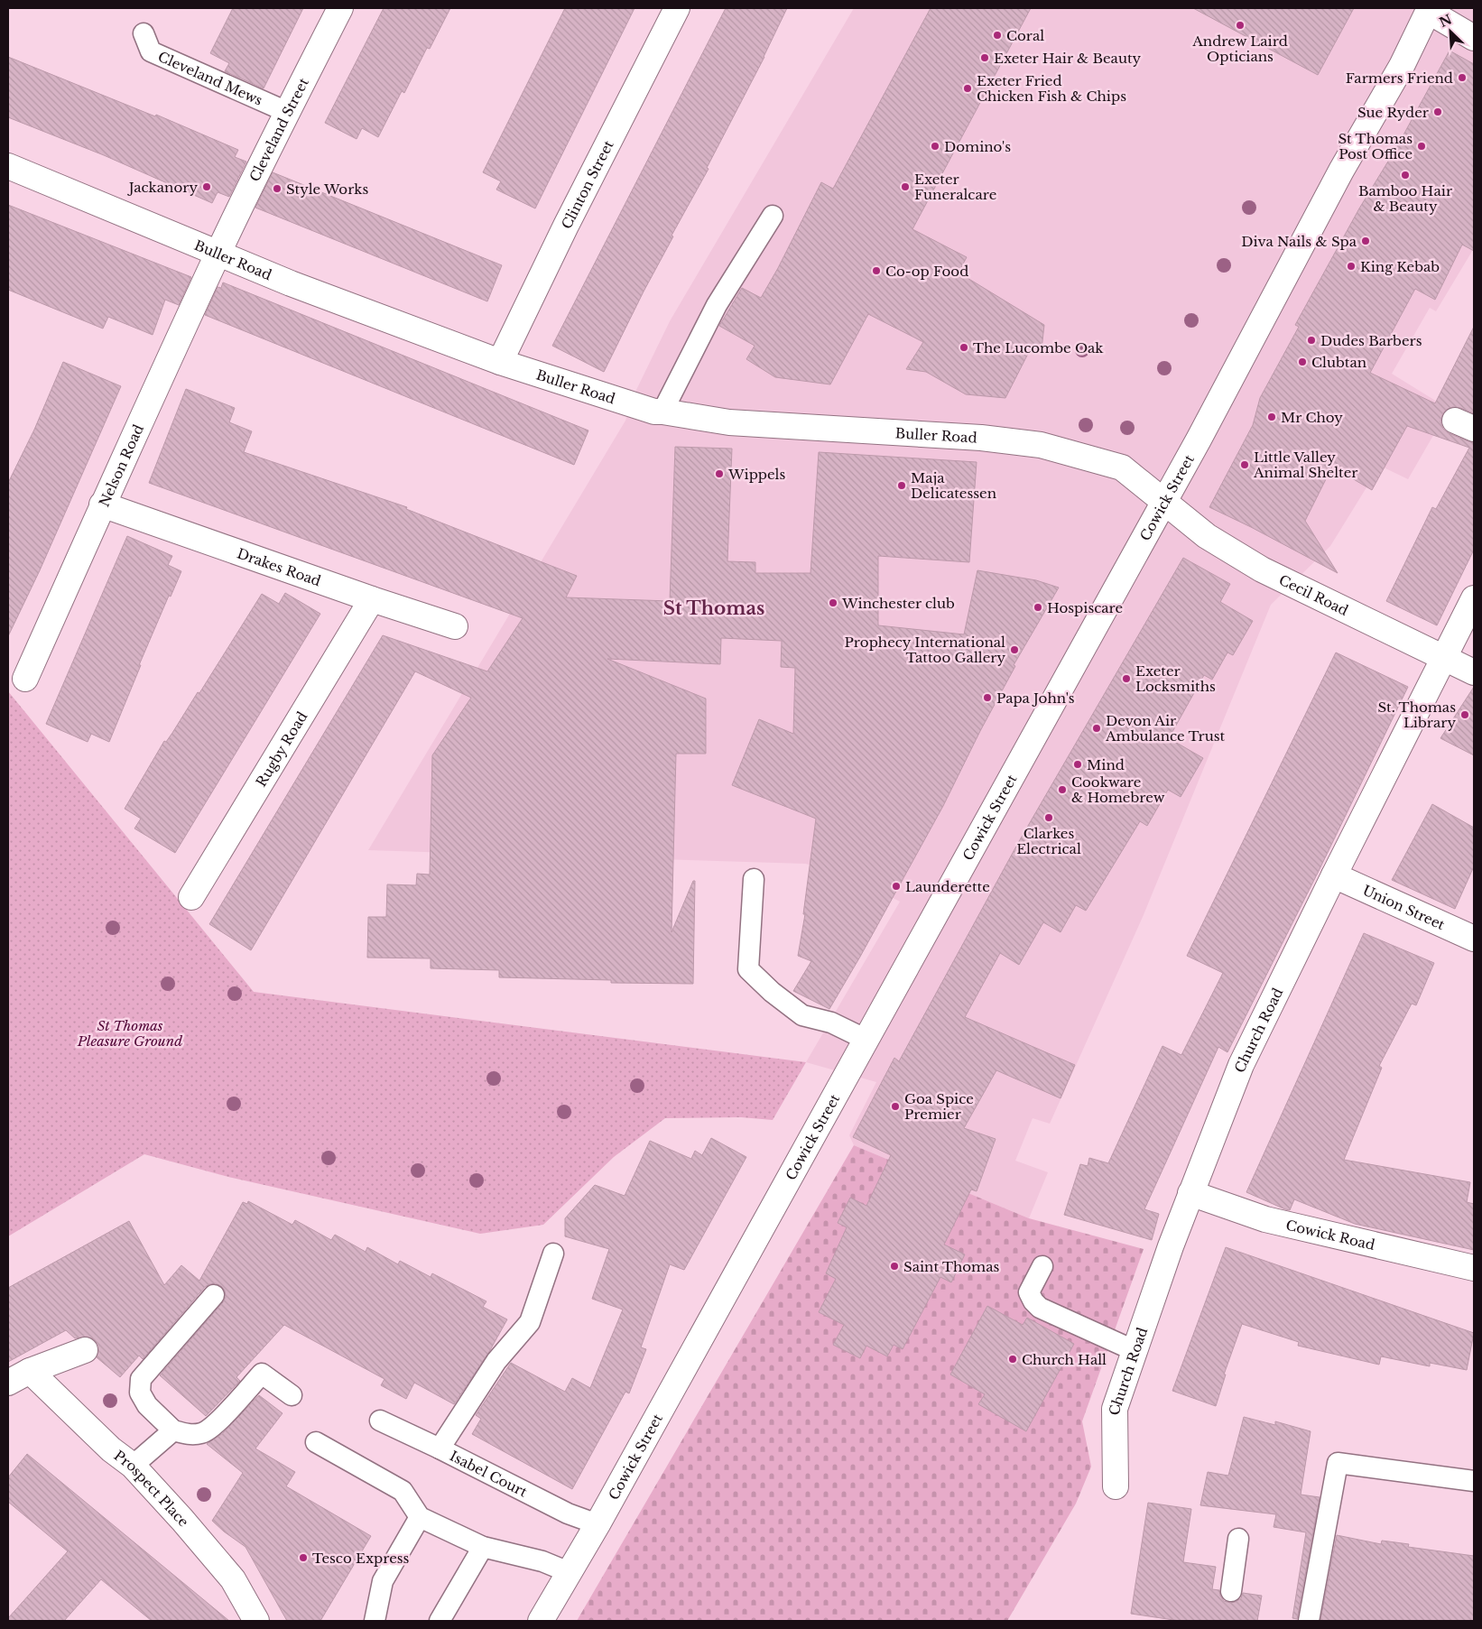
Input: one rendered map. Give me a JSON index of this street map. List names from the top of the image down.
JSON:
{
  "streets": {
    "street": [
      "Cleveland Street",
      "Clinton Street",
      "Buller Road",
      "Nelson Road",
      "Cowick Street",
      "Drakes Road",
      "Cecil Road",
      "Rugby Road",
      "Union Street",
      "Church Road",
      "Cowick Road",
      "Prospect Place"
    ],
    "lane": ["Cleveland Mews", "Isabel Court"]
  },
  "crossings": [
    ["Cleveland Mews", "Cleveland Street"],
    ["Cleveland Street", "Buller Road"],
    ["Cleveland Street", "Nelson Road"],
    ["Clinton Street", "Buller Road"],
    ["Buller Road", "Nelson Road"],
    ["Buller Road", "Cowick Street"],
    ["Buller Road", "Cecil Road"],
    ["Nelson Road", "Drakes Road"],
    ["Cowick Street", "Cecil Road"],
    ["Cowick Street", "Isabel Court"],
    ["Drakes Road", "Rugby Road"],
    ["Cecil Road", "Church Road"],
    ["Union Street", "Church Road"],
    ["Church Road", "Cowick Road"]
  ],
  "districts": ["St Thomas"],
  "parks": ["St Thomas Pleasure Ground"],
  "places": [
    "Andrew Laird Opticians",
    "Coral",
    "Exeter Hair & Beauty",
    "Farmers Friend",
    "Exeter Fried Chicken Fish & Chips",
    "Sue Ryder",
    "Domino's",
    "St Thomas Post Office",
    "Bamboo Hair & Beauty",
    "Jackanory",
    "Exeter Funeralcare",
    "Style Works",
    "Diva Nails & Spa",
    "King Kebab",
    "Co-op Food",
    "Dudes Barbers",
    "The Lucombe Oak",
    "Clubtan",
    "Mr Choy",
    "Little Valley Animal Shelter",
    "Wippels",
    "Maja Delicatessen",
    "Winchester club",
    "Hospiscare",
    "Prophecy International Tattoo Gallery",
    "Exeter Locksmiths",
    "Papa John's",
    "St. Thomas Library",
    "Devon Air Ambulance Trust",
    "Mind",
    "Cookware & Homebrew",
    "Clarkes Electrical",
    "Launderette",
    "Goa Spice Premier",
    "Saint Thomas",
    "Church Hall",
    "Tesco Express"
  ],
  "north": "top left"
}
